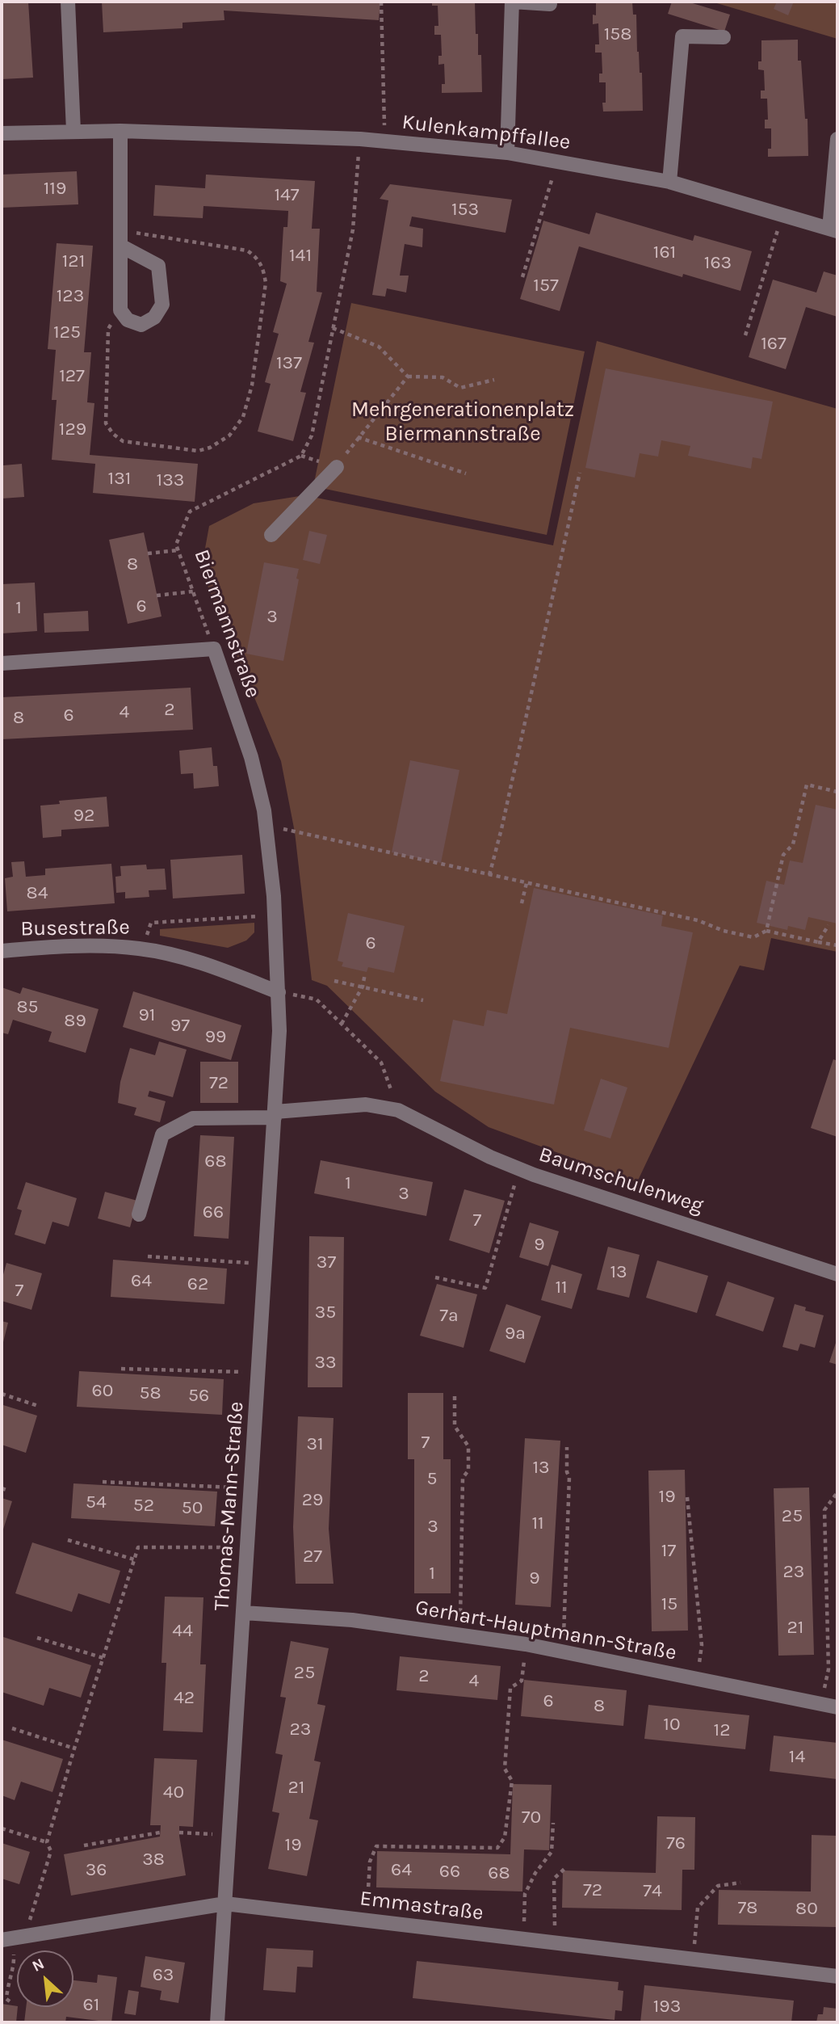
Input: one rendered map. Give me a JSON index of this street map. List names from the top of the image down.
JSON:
{
  "streets": {
    "street": [
      "Kulenkampffallee",
      "Biermannstraße",
      "Busestraße",
      "Baumschulenweg",
      "Thomas-Mann-Straße",
      "Gerhart-Hauptmann-Straße",
      "Emmastraße"
    ]
  },
  "crossings": [
    ["Kulenkampffallee", "Biermannstraße"],
    ["Biermannstraße", "Busestraße"],
    ["Biermannstraße", "Thomas-Mann-Straße"],
    ["Busestraße", "Thomas-Mann-Straße"],
    ["Baumschulenweg", "Thomas-Mann-Straße"],
    ["Thomas-Mann-Straße", "Gerhart-Hauptmann-Straße"],
    ["Thomas-Mann-Straße", "Emmastraße"]
  ],
  "parks": ["Mehrgenerationenplatz Biermannstraße"],
  "house_numbers": [
    "158",
    "119",
    "147",
    "153",
    "161",
    "141",
    "121",
    "163",
    "157",
    "123",
    "125",
    "167",
    "137",
    "127",
    "129",
    "131",
    "133",
    "8",
    "6",
    "1",
    "3",
    "2",
    "4",
    "6",
    "8",
    "92",
    "84",
    "6",
    "85",
    "91",
    "89",
    "97",
    "99",
    "72",
    "68",
    "1",
    "3",
    "66",
    "7",
    "9",
    "37",
    "13",
    "64",
    "62",
    "11",
    "7",
    "35",
    "7a",
    "9a",
    "33",
    "60",
    "58",
    "56",
    "7",
    "31",
    "13",
    "5",
    "19",
    "29",
    "54",
    "52",
    "50",
    "25",
    "11",
    "3",
    "17",
    "27",
    "23",
    "1",
    "9",
    "15",
    "21",
    "44",
    "25",
    "2",
    "4",
    "42",
    "6",
    "8",
    "10",
    "23",
    "12",
    "14",
    "21",
    "40",
    "70",
    "76",
    "19",
    "38",
    "36",
    "64",
    "66",
    "68",
    "72",
    "74",
    "78",
    "80",
    "63",
    "61",
    "193"
  ],
  "north": "top left"
}
